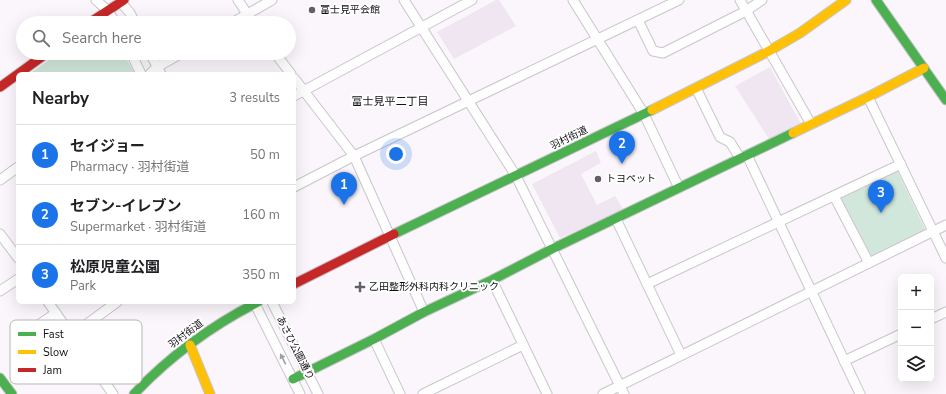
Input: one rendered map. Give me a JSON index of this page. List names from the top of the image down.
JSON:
{
  "streets": {
    "street": ["羽村街道", "あさひ公園通り"]
  },
  "districts": ["富士見平二丁目"],
  "places": {
    "other": ["富士見平会館", "トヨペット"],
    "health": ["乙田整形外科内科クリニック"]
  },
  "legend": ["Fast", "Slow", "Jam"],
  "page": {
    "search": "Search here",
    "heading": ["Nearby", "3 results"],
    "list": [
      {
        "mark": "1",
        "name": "セイジョー",
        "note": "Pharmacy · 羽村街道",
        "value": "50 m"
      },
      {
        "mark": "2",
        "name": "セブン-イレブン",
        "note": "Supermarket · 羽村街道",
        "value": "160 m"
      },
      {
        "mark": "3",
        "name": "松原児童公園",
        "note": "Park",
        "value": "350 m"
      }
    ],
    "pins": ["2", "1", "3"],
    "map_buttons": ["+", "−"]
  }
}
